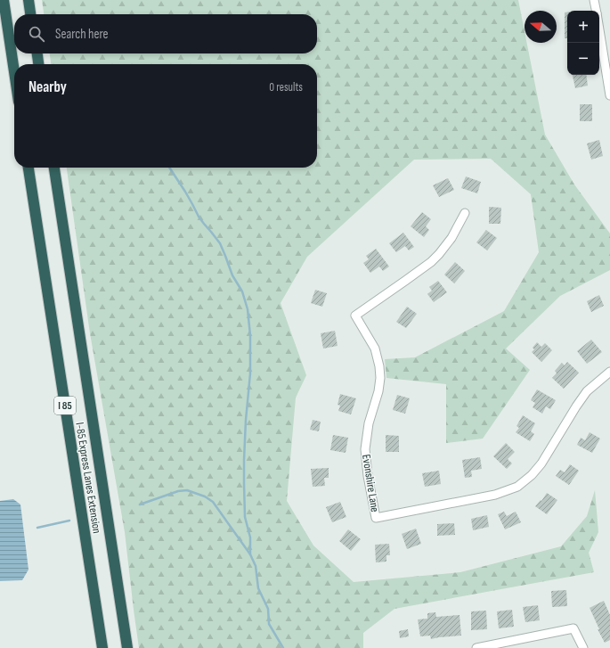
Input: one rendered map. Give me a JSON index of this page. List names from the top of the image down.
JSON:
{
  "streets": {
    "highway": ["I 85", "I-85 Express Lanes Extension"],
    "street": ["Evonshire Lane"]
  },
  "north": "left",
  "page": {
    "map_buttons": ["+", "−"],
    "search": "Search here",
    "heading": ["Nearby", "0 results"]
  }
}
